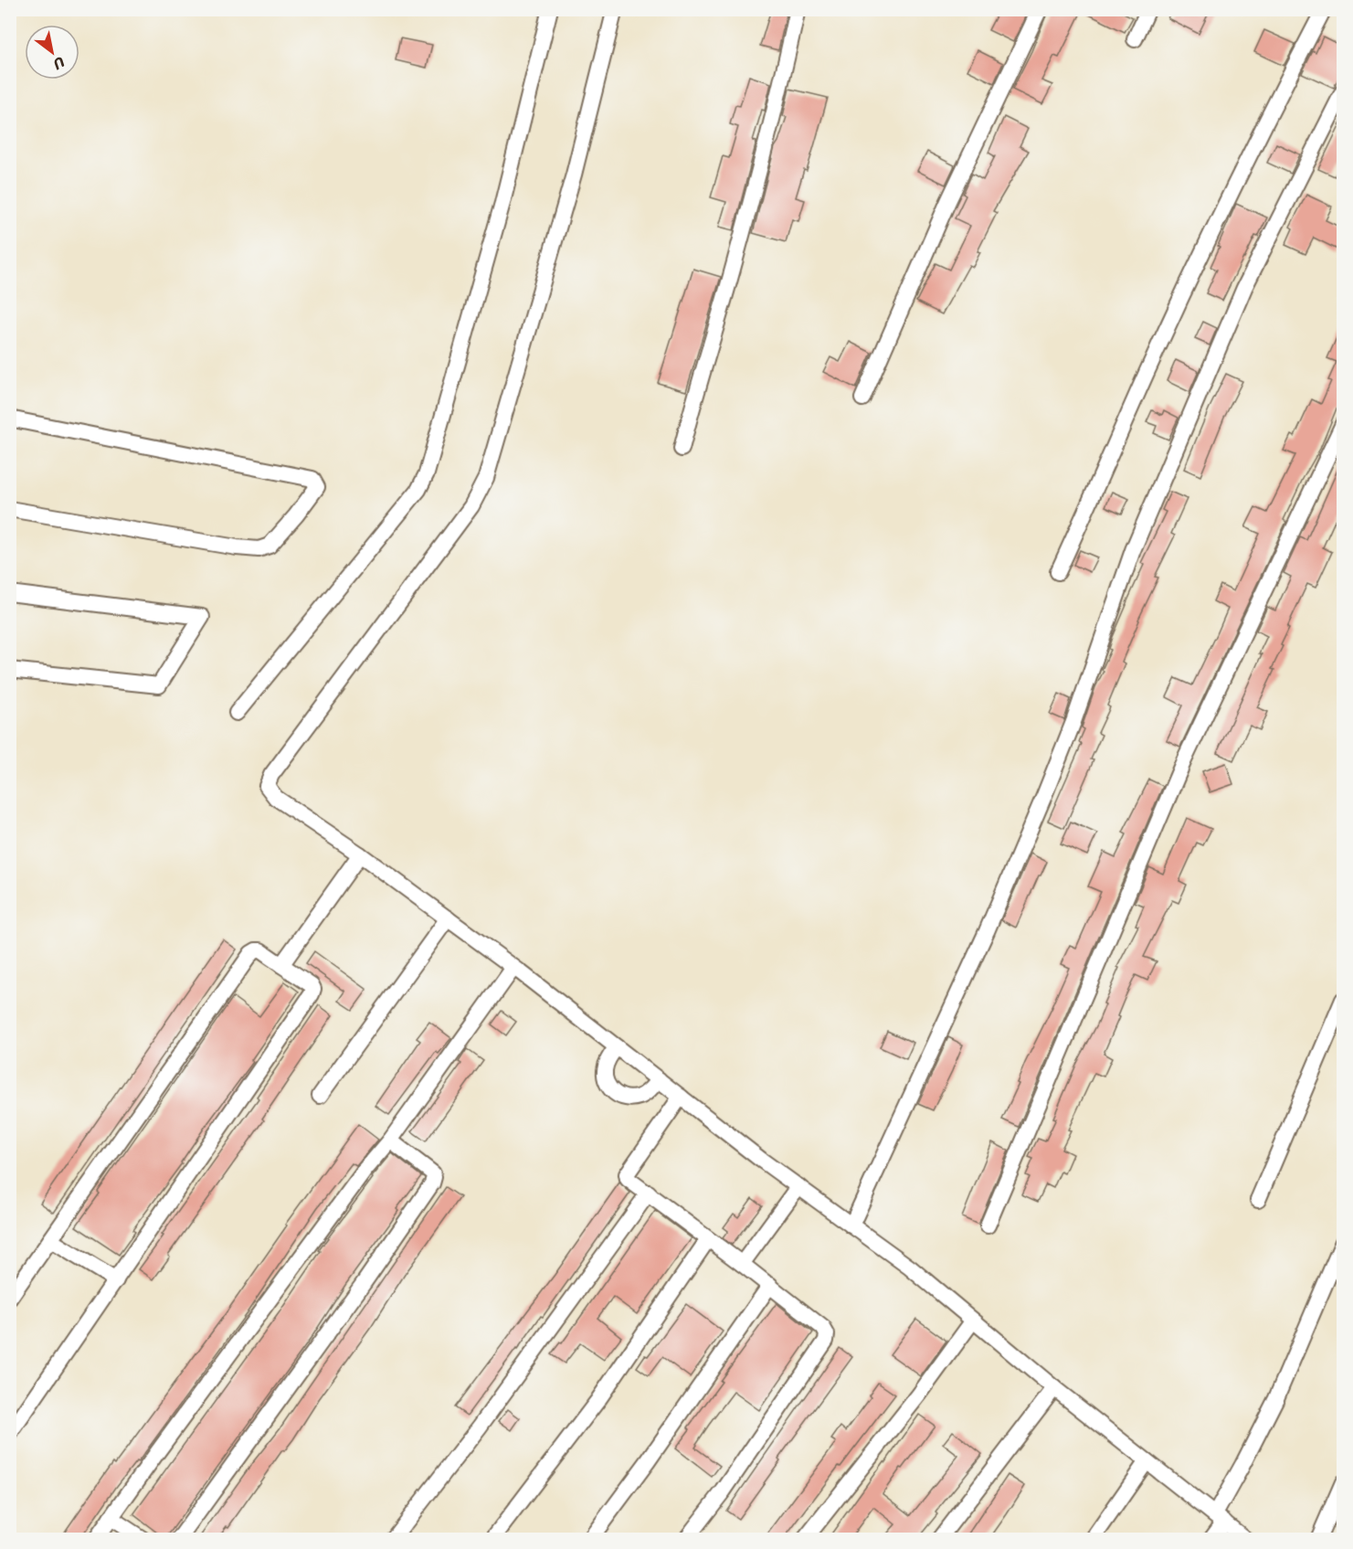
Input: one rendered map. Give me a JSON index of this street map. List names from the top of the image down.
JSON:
{
  "north": "bottom right"
}
